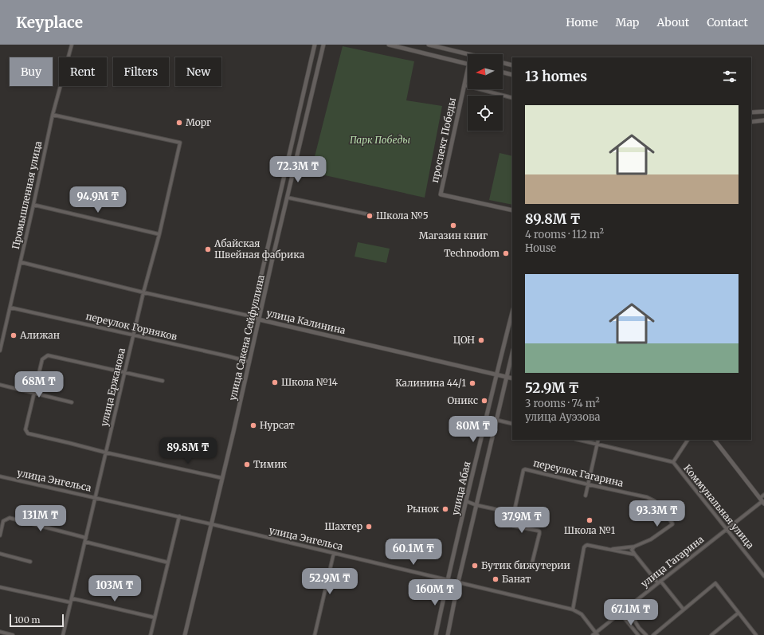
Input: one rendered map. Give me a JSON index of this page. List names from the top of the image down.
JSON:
{
  "streets": {
    "street": [
      "проспект Победы",
      "Промышленная улица",
      "улица Калинина",
      "переулок Горняков",
      "улица Сакена Сейфуллина",
      "улица Ержанова",
      "переулок Гагарина",
      "улица Энгельса",
      "улица Абая",
      "Коммунальная улица",
      "улица Гагарина"
    ]
  },
  "crossings": [
    ["Промышленная улица", "улица Калинина"],
    ["Промышленная улица", "переулок Горняков"],
    ["Промышленная улица", "улица Ержанова"],
    ["улица Калинина", "улица Сакена Сейфуллина"],
    ["улица Калинина", "улица Ержанова"],
    ["улица Калинина", "улица Абая"],
    ["переулок Горняков", "улица Сакена Сейфуллина"],
    ["переулок Горняков", "улица Ержанова"],
    ["улица Сакена Сейфуллина", "улица Энгельса"],
    ["улица Ержанова", "улица Энгельса"],
    ["улица Энгельса", "улица Абая"],
    ["улица Энгельса", "улица Гагарина"],
    ["Коммунальная улица", "улица Гагарина"]
  ],
  "parks": ["Парк Победы"],
  "places": [
    "Морг",
    "Школа №5",
    "Магазин книг",
    "Абайская Швейная фабрика",
    "Technodom",
    "Алижан",
    "ЦОН",
    "Школа №14",
    "Калинина 44/1",
    "Оникс",
    "Нурсат",
    "Тимик",
    "Рынок",
    "Школа №1",
    "Шахтер",
    "Бутик бижутерии",
    "Банат"
  ],
  "scale_bar": "100 m",
  "north": "left",
  "page": {
    "header": "Keyplace",
    "nav": [
      "Home",
      "Map",
      "About",
      "Contact"
    ],
    "chip": [
      "Buy",
      "Rent",
      "Filters",
      "New"
    ],
    "heading": "13 homes",
    "list": [
      {
        "name": "89.8M ₸",
        "note": "4 rooms · 112 m² · House"
      },
      {
        "name": "52.9M ₸",
        "note": "3 rooms · 74 m² · улица Ауэзова"
      }
    ],
    "price": [
      "72.3M ₸",
      "94.9M ₸",
      "68M ₸",
      "80M ₸",
      "89.8M ₸",
      "93.3M ₸",
      "131M ₸",
      "37.9M ₸",
      "60.1M ₸",
      "52.9M ₸",
      "103M ₸",
      "160M ₸",
      "67.1M ₸"
    ],
    "scale": "100 m"
  }
}
